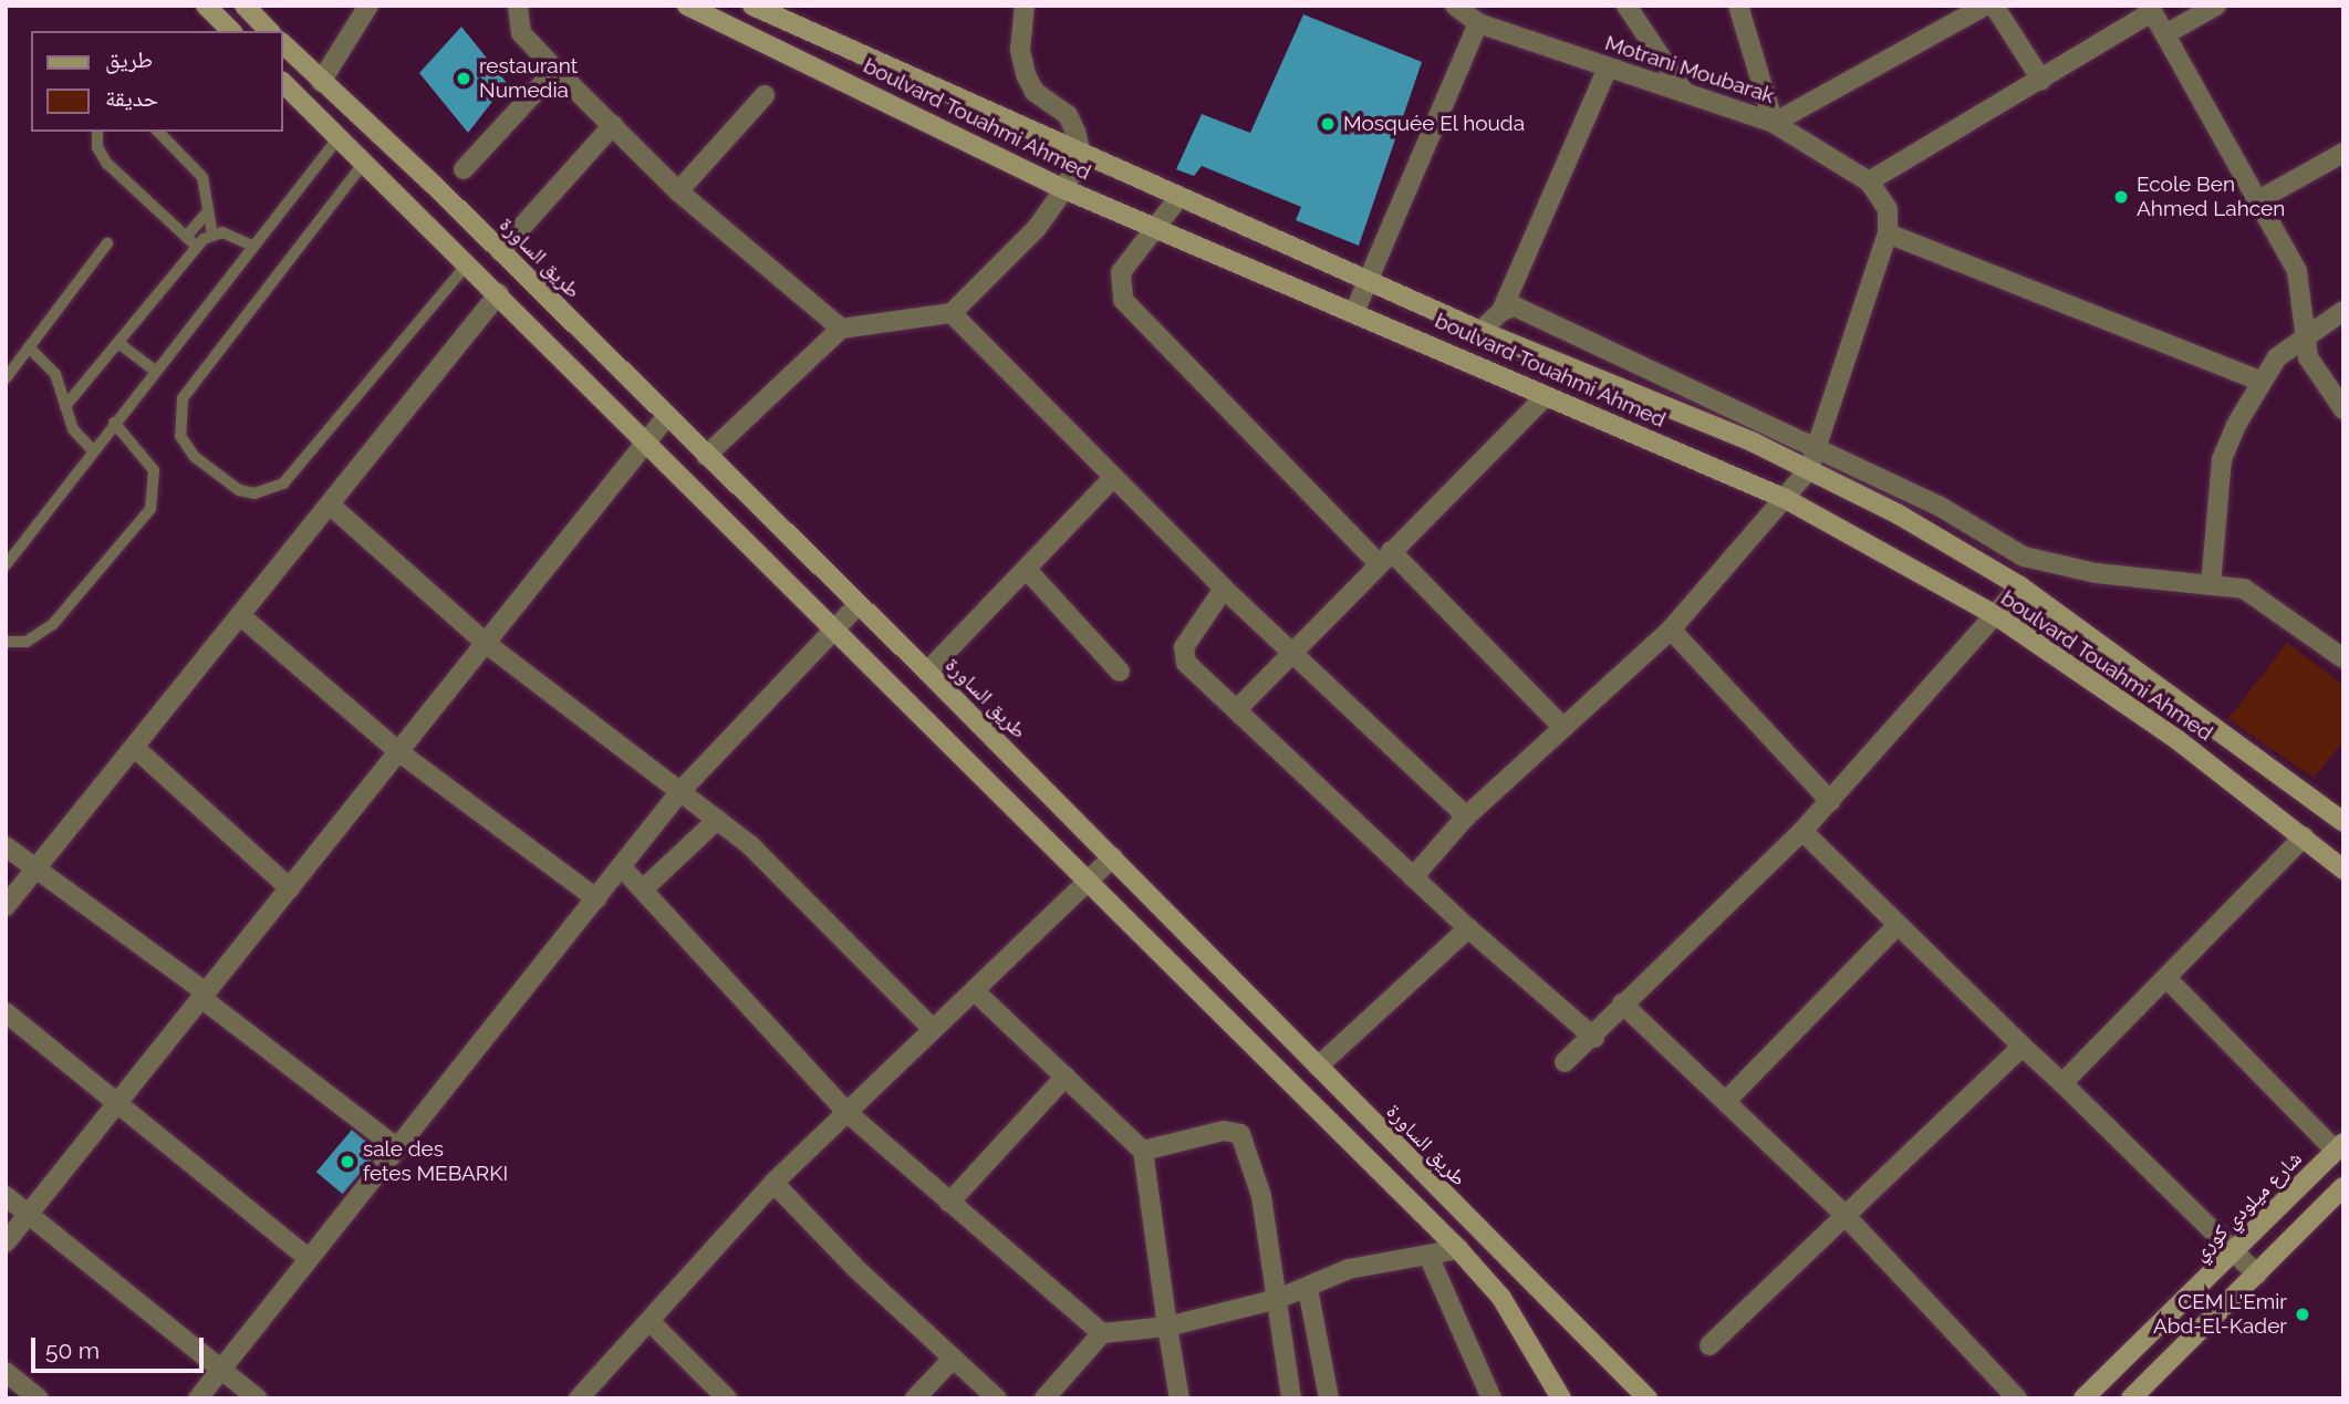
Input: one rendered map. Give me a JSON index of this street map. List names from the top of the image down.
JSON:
{
  "streets": {
    "main road": ["boulvard Touahmi Ahmed", "طريق الساورة", "شارع ميلودي كوري"],
    "street": ["Motrani Moubarak"]
  },
  "places": [
    "restaurant Numedia",
    "Mosquée El houda",
    "Ecole Ben Ahmed Lahcen",
    "sale des fetes MEBARKI",
    "CEM L'Emir Abd-El-Kader"
  ],
  "legend": ["طريق", "حديقة"],
  "scale_bar": "50 m"
}
